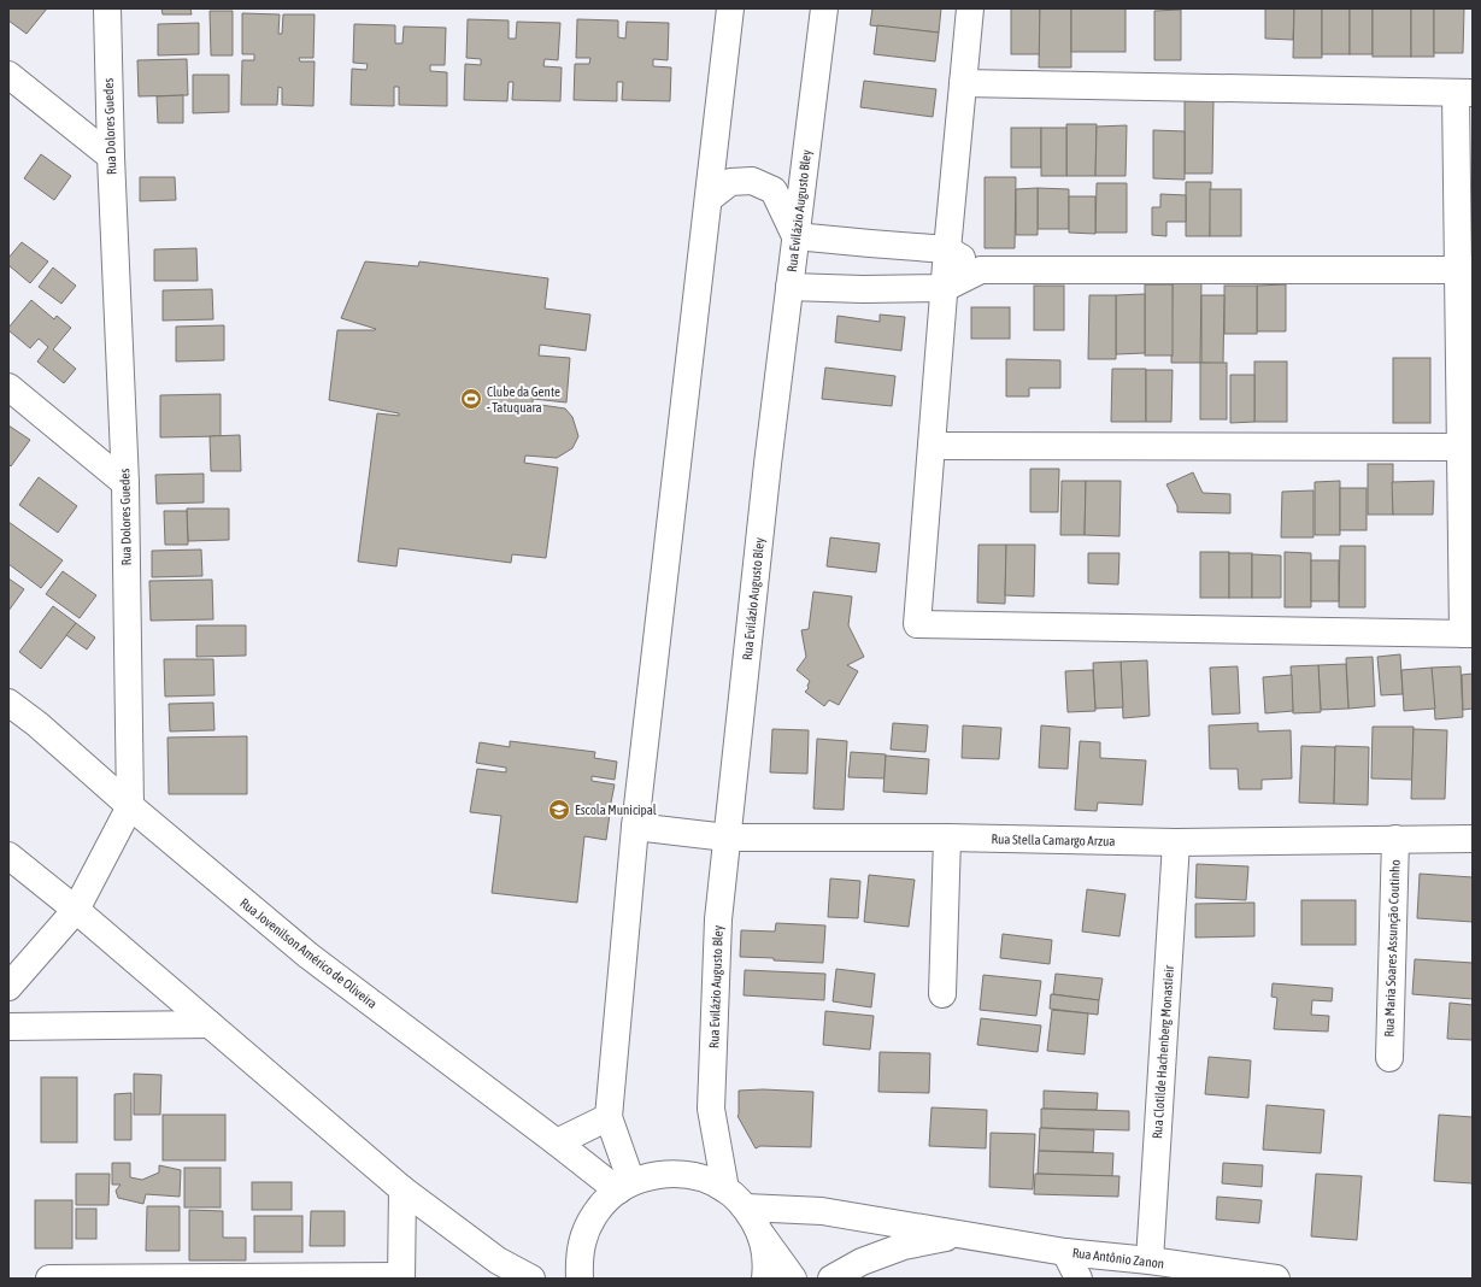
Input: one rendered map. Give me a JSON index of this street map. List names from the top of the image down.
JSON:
{
  "streets": {
    "street": [
      "Rua Dolores Guedes",
      "Rua Evilázio Augusto Bley",
      "Rua Stella Camargo Arzua",
      "Rua Maria Soares Assunção Coutinho",
      "Rua Jovenilson Américo de Oliveira",
      "Rua Clotilde Hachenberg Monastieir",
      "Rua Antônio Zanon"
    ]
  },
  "crossings": [
    ["Rua Dolores Guedes", "Rua Jovenilson Américo de Oliveira"],
    ["Rua Evilázio Augusto Bley", "Rua Stella Camargo Arzua"],
    ["Rua Stella Camargo Arzua", "Rua Maria Soares Assunção Coutinho"],
    ["Rua Stella Camargo Arzua", "Rua Clotilde Hachenberg Monastieir"],
    ["Rua Clotilde Hachenberg Monastieir", "Rua Antônio Zanon"]
  ],
  "places": {
    "sports": ["Clube da Gente - Tatuquara"],
    "school or university": ["Escola Municipal"]
  }
}
